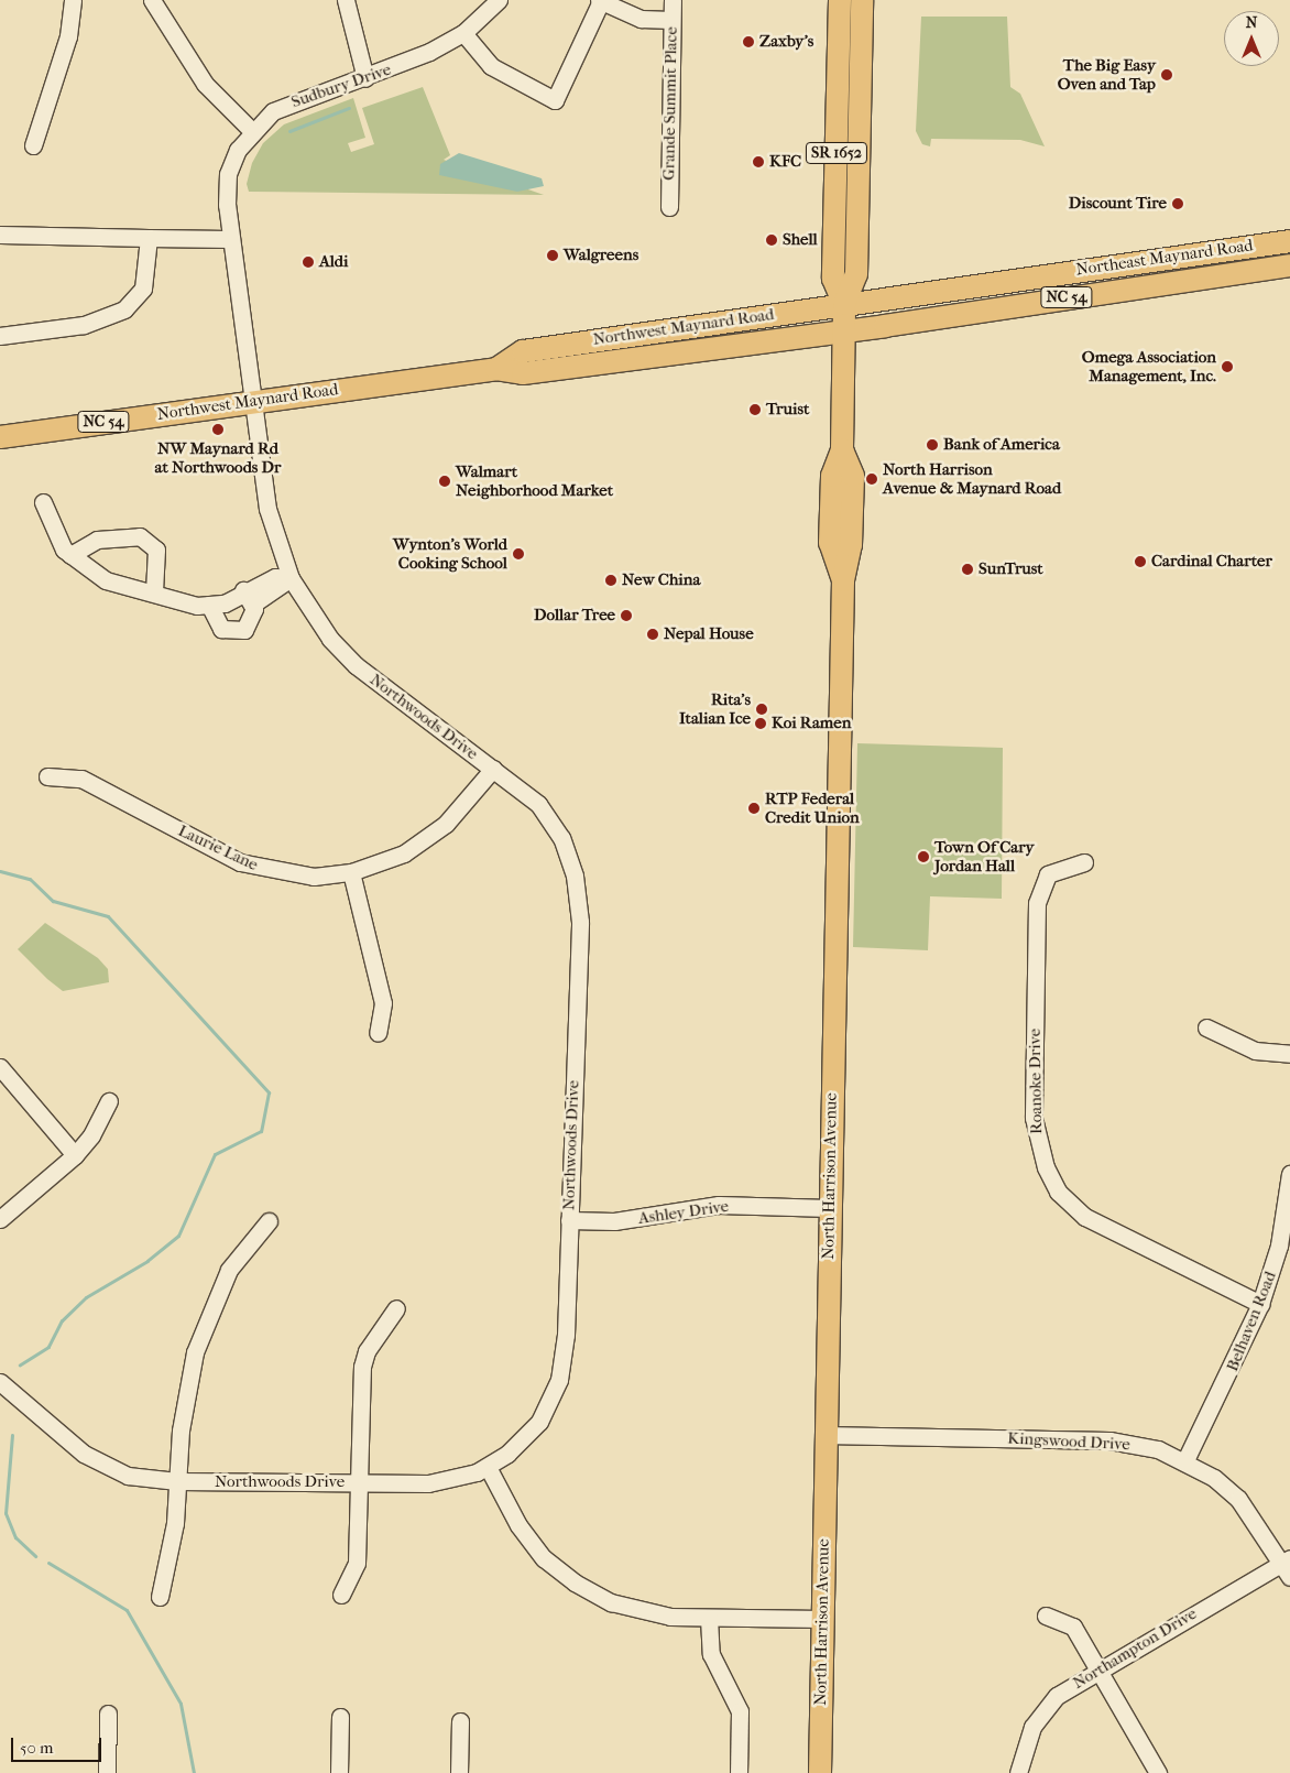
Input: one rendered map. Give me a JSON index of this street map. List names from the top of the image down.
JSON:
{
  "streets": {
    "main road": [
      "SR 1652",
      "Northeast Maynard Road",
      "NC 54",
      "Northwest Maynard Road",
      "North Harrison Avenue"
    ],
    "street": [
      "Sudbury Drive",
      "Grande Summit Place",
      "Northwoods Drive",
      "Laurie Lane",
      "Roanoke Drive",
      "Ashley Drive",
      "Belhaven Road",
      "Kingswood Drive",
      "Northampton Drive"
    ]
  },
  "crossings": [
    ["Sudbury Drive", "Northwest Maynard Road"],
    ["Sudbury Drive", "Northwoods Drive"],
    ["Northeast Maynard Road", "Northwest Maynard Road"],
    ["Northeast Maynard Road", "North Harrison Avenue"],
    ["Northwest Maynard Road", "Northwoods Drive"],
    ["Northwest Maynard Road", "North Harrison Avenue"],
    ["Northwoods Drive", "Laurie Lane"],
    ["Northwoods Drive", "Ashley Drive"],
    ["Roanoke Drive", "Belhaven Road"],
    ["North Harrison Avenue", "Ashley Drive"],
    ["North Harrison Avenue", "Kingswood Drive"],
    ["Belhaven Road", "Kingswood Drive"],
    ["Kingswood Drive", "Northampton Drive"]
  ],
  "places": [
    "Zaxby's",
    "The Big Easy Oven and Tap",
    "KFC",
    "Discount Tire",
    "Shell",
    "Walgreens",
    "Aldi",
    "Omega Association Management, Inc.",
    "Truist",
    "NW Maynard Rd at Northwoods Dr",
    "Bank of America",
    "North Harrison Avenue & Maynard Road",
    "Walmart Neighborhood Market",
    "Wynton's World Cooking School",
    "Cardinal Charter",
    "SunTrust",
    "New China",
    "Dollar Tree",
    "Nepal House",
    "Rita's Italian Ice",
    "Koi Ramen",
    "RTP Federal Credit Union",
    "Town Of Cary Jordan Hall"
  ],
  "scale_bar": "50 m",
  "north": "top"
}
